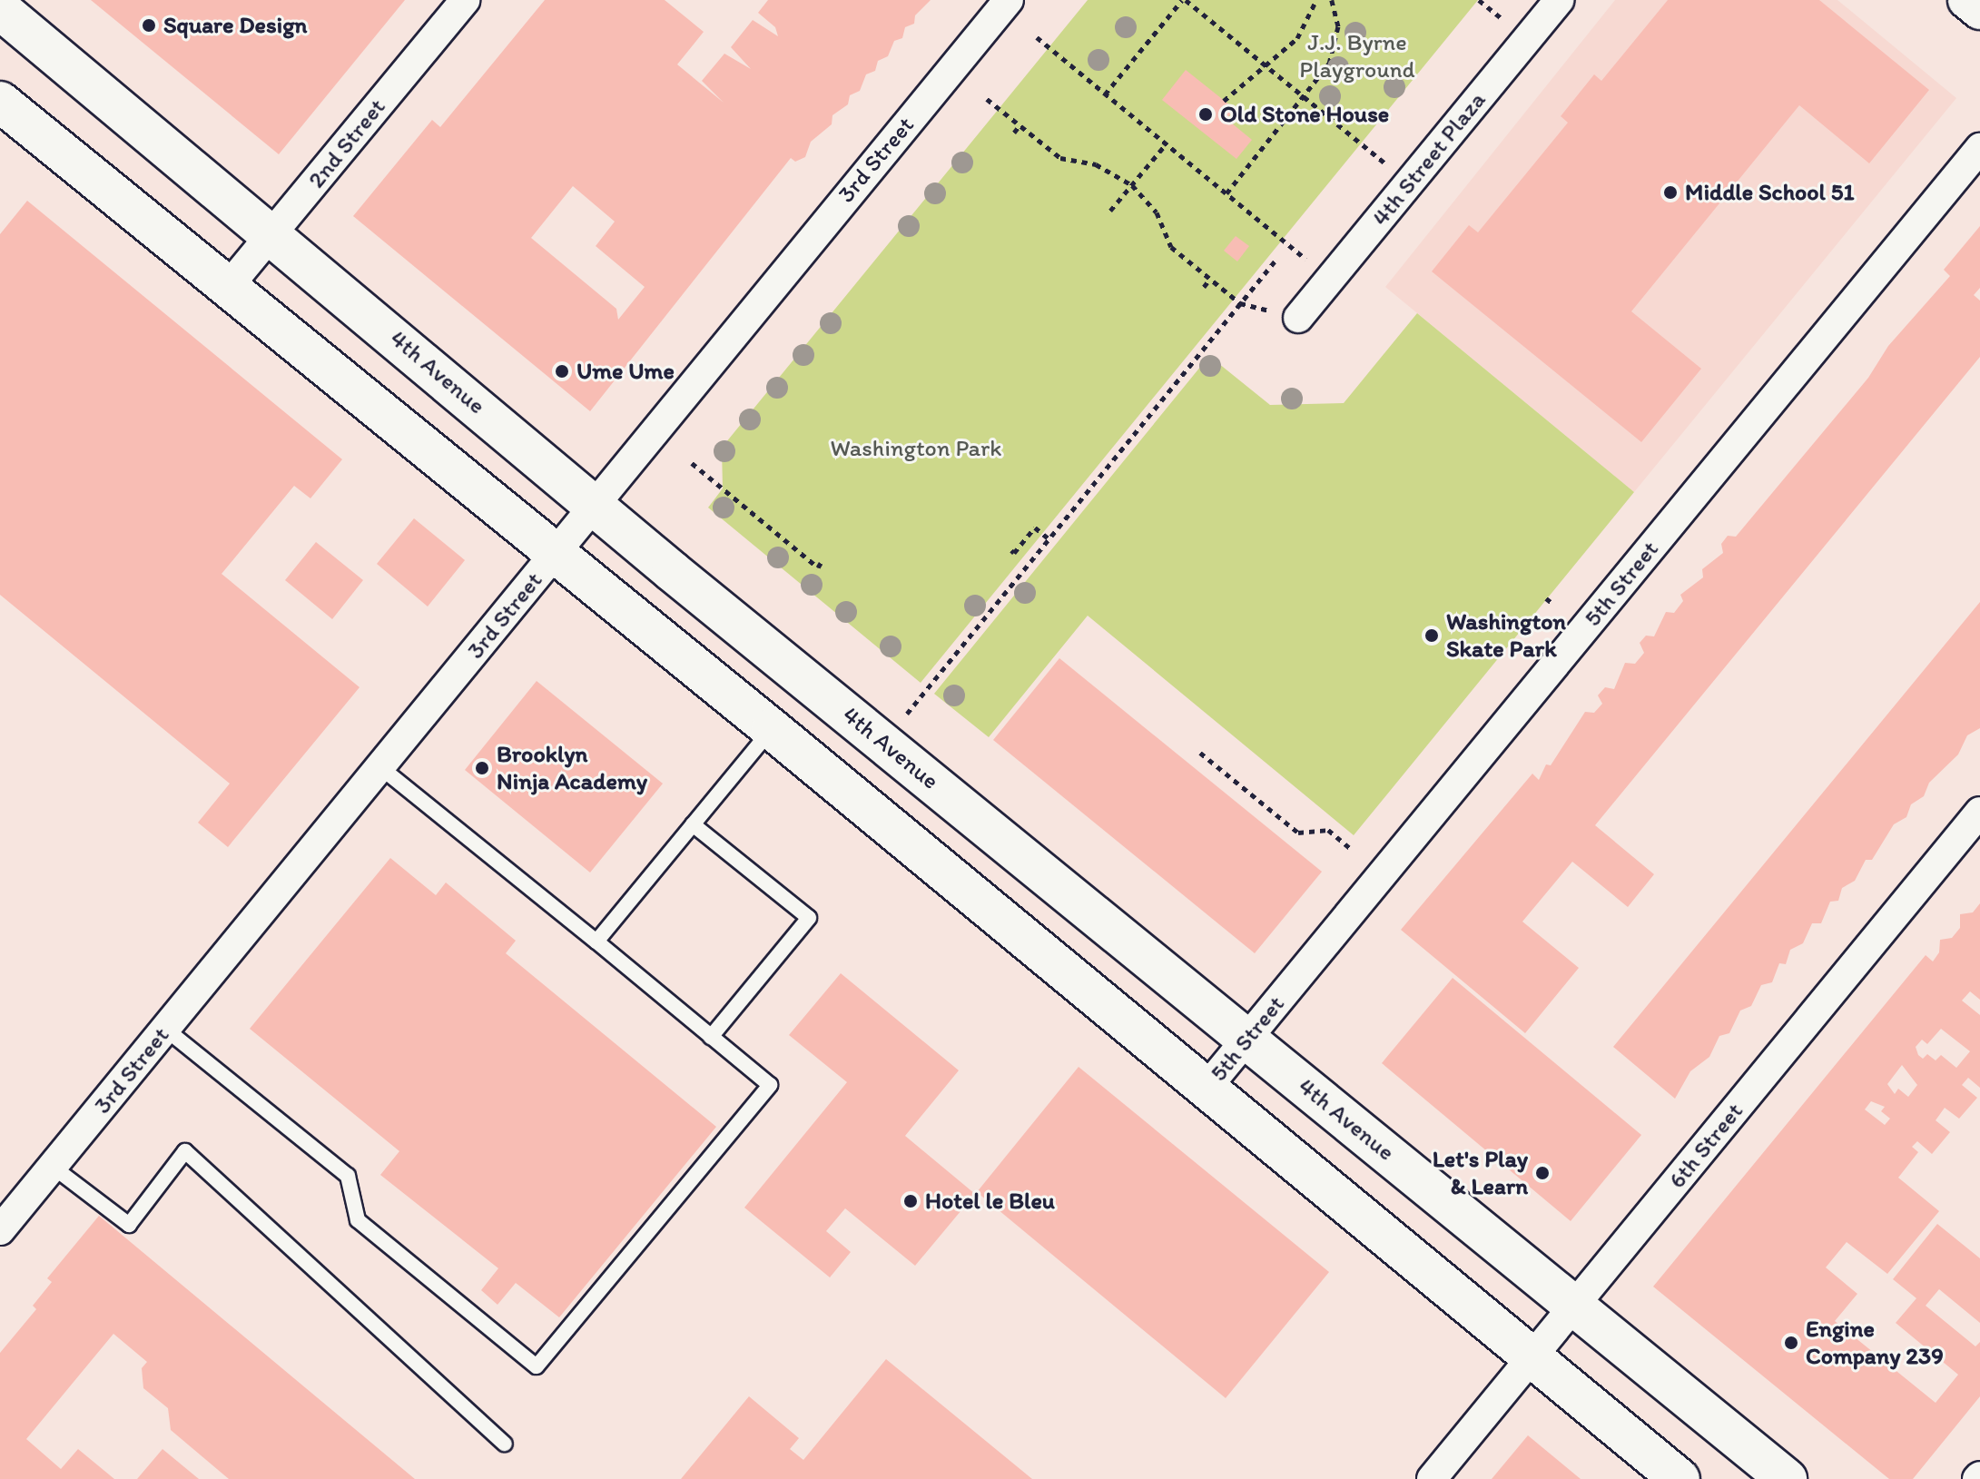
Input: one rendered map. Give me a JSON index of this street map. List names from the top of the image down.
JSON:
{
  "streets": {
    "main road": ["4th Avenue"],
    "street": [
      "2nd Street",
      "4th Street Plaza",
      "3rd Street",
      "5th Street",
      "6th Street"
    ]
  },
  "crossings": [
    ["2nd Street", "4th Avenue"],
    ["3rd Street", "4th Avenue"],
    ["4th Avenue", "5th Street"],
    ["4th Avenue", "6th Street"]
  ],
  "parks": ["J.J. Byrne Playground", "Washington Park"],
  "places": [
    "Square Design",
    "Old Stone House",
    "Middle School 51",
    "Ume Ume",
    "Washington Skate Park",
    "Brooklyn Ninja Academy",
    "Let's Play & Learn",
    "Hotel le Bleu",
    "Engine Company 239"
  ]
}
